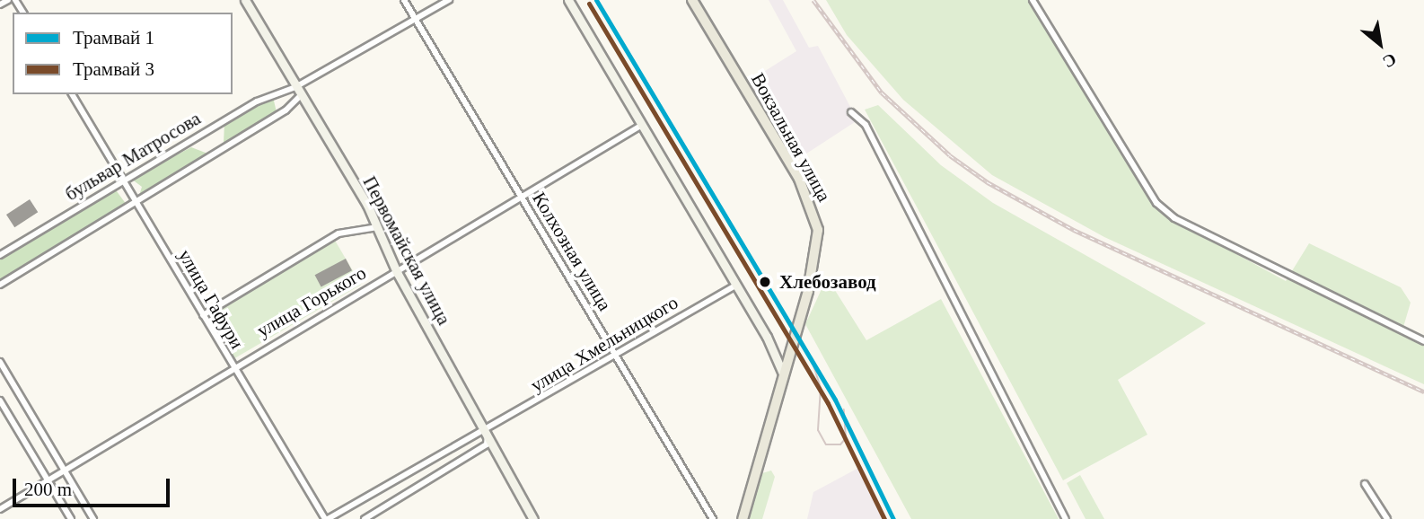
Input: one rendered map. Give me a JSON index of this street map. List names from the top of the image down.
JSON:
{
  "streets": {
    "main road": ["Вокзальная улица"],
    "street": [
      "бульвар Матросова",
      "Первомайская улица",
      "Колхозная улица",
      "улица Гафури",
      "улица Горького",
      "улица Хмельницкого"
    ]
  },
  "crossings": [
    ["бульвар Матросова", "Первомайская улица"],
    ["бульвар Матросова", "Колхозная улица"],
    ["бульвар Матросова", "улица Гафури"],
    ["Первомайская улица", "улица Горького"],
    ["Первомайская улица", "улица Хмельницкого"],
    ["Колхозная улица", "улица Горького"],
    ["Колхозная улица", "улица Хмельницкого"],
    ["улица Гафури", "улица Горького"],
    ["улица Гафури", "улица Хмельницкого"]
  ],
  "places": ["Хлебозавод"],
  "lines": ["tram line 1", "tram line 3"],
  "legend": ["Трамвай 1", "Трамвай 3"],
  "scale_bar": "200 m",
  "north": "bottom right"
}
